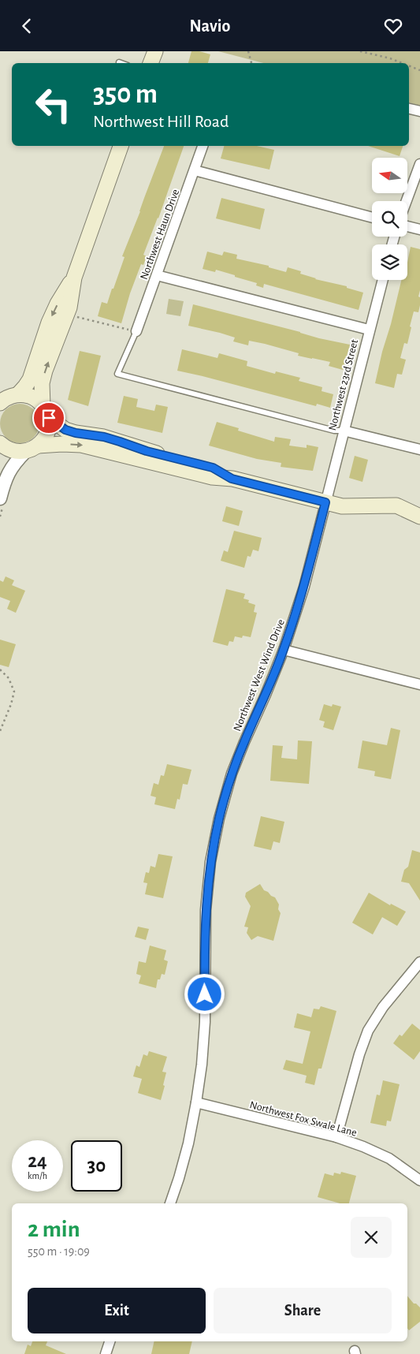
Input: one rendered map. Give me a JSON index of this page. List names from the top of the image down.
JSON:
{
  "streets": {
    "street": [
      "Northwest Haun Drive",
      "Northwest 23rd Street",
      "Northwest West Wind Drive",
      "Northwest Fox Swale Lane"
    ]
  },
  "crossings": [
    ["Northwest 23rd Street", "Northwest West Wind Drive"],
    ["Northwest West Wind Drive", "Northwest Fox Swale Lane"]
  ],
  "north": "left",
  "page": {
    "header": "Navio",
    "turn": ["350 m", "Northwest Hill Road"],
    "speed": "24 km/h",
    "limit": "30",
    "heading": ["2 min", "550 m · 19:09"],
    "buttons": ["Exit", "Share"]
  }
}
